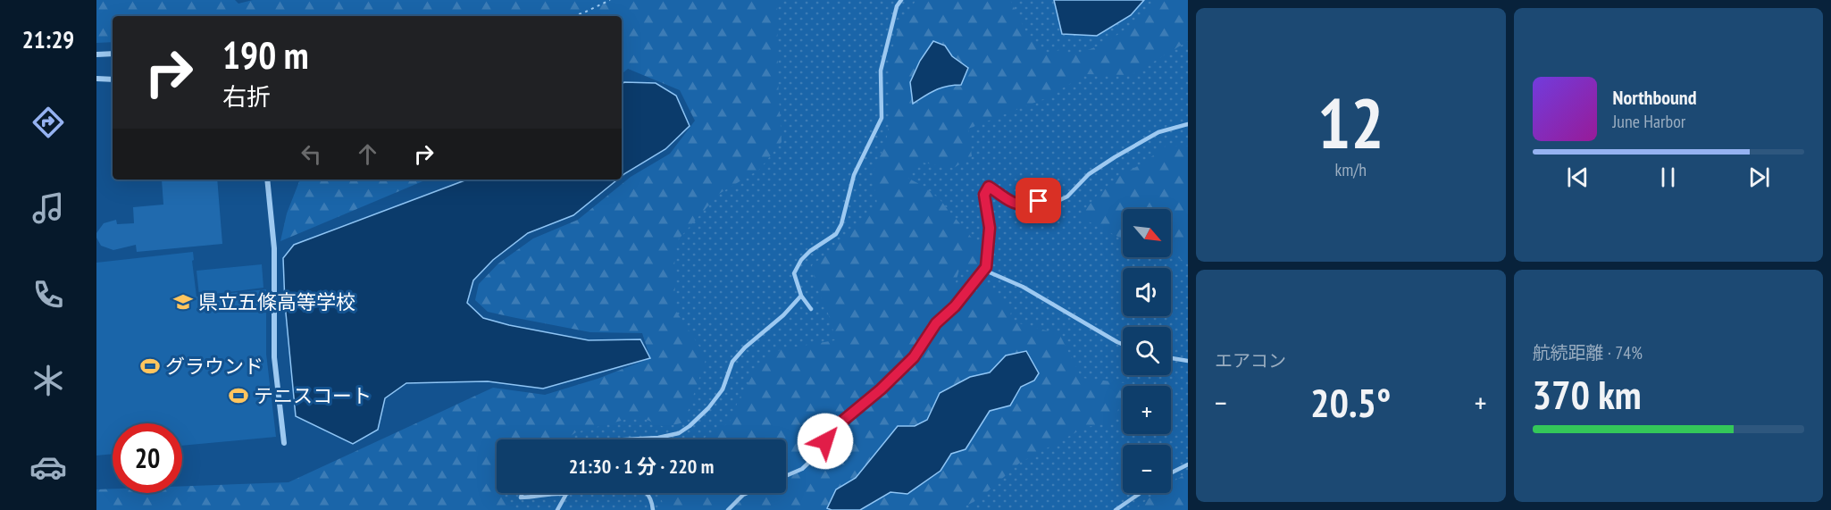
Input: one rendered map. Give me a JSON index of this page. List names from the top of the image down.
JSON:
{
  "places": {
    "school or university": ["県立五條高等学校"],
    "sports": ["グラウンド", "テニスコート"]
  },
  "north": "bottom right",
  "page": {
    "tabs": "21:29",
    "tile": [
      ["12", "km/h"],
      "エアコン",
      ["航続距離 · 74%", "370 km"]
    ],
    "turn": ["190 m", "右折"],
    "song": ["Northbound", "June Harbor"],
    "map_buttons": ["+", "−"],
    "heat": ["−", "20.5°", "+"],
    "limit": "20",
    "trip": "21:30 · 1 分 · 220 m"
  }
}
